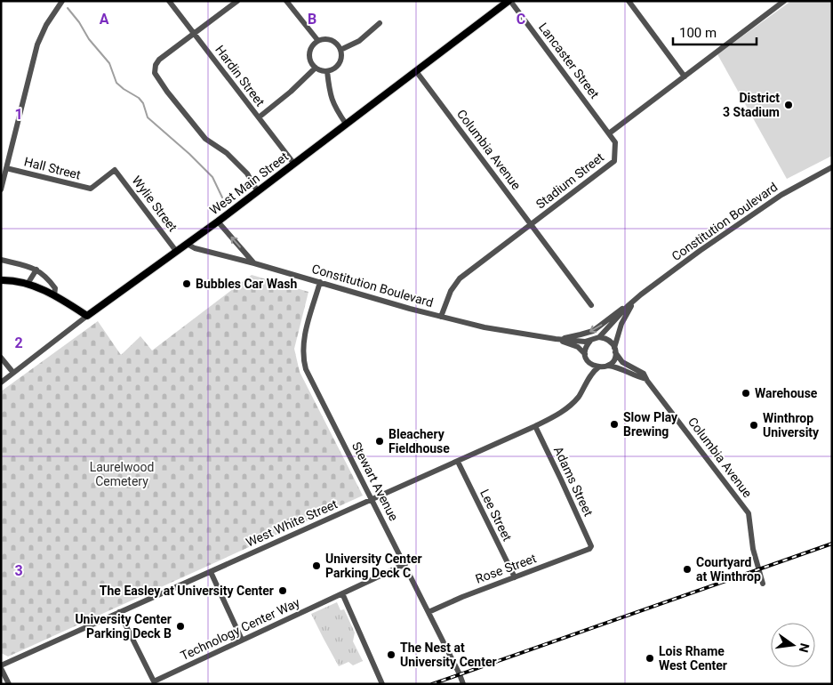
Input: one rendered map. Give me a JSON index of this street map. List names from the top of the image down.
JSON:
{
  "streets": {
    "main road": ["West Main Street"],
    "street": [
      "Lancaster Street",
      "Hardin Street",
      "Columbia Avenue",
      "Hall Street",
      "Stadium Street",
      "Wylie Street",
      "Constitution Boulevard",
      "Stewart Avenue",
      "Adams Street",
      "Lee Street",
      "West White Street",
      "Rose Street",
      "Technology Center Way"
    ]
  },
  "crossings": [
    ["Lancaster Street", "Stadium Street"],
    ["Lancaster Street", "West Main Street"],
    ["Hardin Street", "West Main Street"],
    ["Columbia Avenue", "Stadium Street"],
    ["Columbia Avenue", "West Main Street"],
    ["Columbia Avenue", "Constitution Boulevard"],
    ["Columbia Avenue", "West White Street"],
    ["Hall Street", "Wylie Street"],
    ["Stadium Street", "Constitution Boulevard"],
    ["West Main Street", "Wylie Street"],
    ["West Main Street", "Constitution Boulevard"],
    ["Constitution Boulevard", "Stewart Avenue"],
    ["Constitution Boulevard", "West White Street"],
    ["Stewart Avenue", "West White Street"],
    ["Stewart Avenue", "Rose Street"],
    ["Stewart Avenue", "Technology Center Way"],
    ["Adams Street", "West White Street"],
    ["Adams Street", "Rose Street"],
    ["Lee Street", "West White Street"],
    ["Lee Street", "Rose Street"],
    ["West White Street", "Technology Center Way"]
  ],
  "parks": ["Laurelwood Cemetery"],
  "places": [
    "District 3 Stadium",
    "Bubbles Car Wash",
    "Warehouse",
    "Slow Play Brewing",
    "Winthrop University",
    "Bleachery Fieldhouse",
    "University Center Parking Deck C",
    "Courtyard at Winthrop",
    "The Easley at University Center",
    "University Center Parking Deck B",
    "The Nest at University Center",
    "Lois Rhame West Center"
  ],
  "scale_bar": "100 m",
  "north": "right",
  "grid": {
    "columns": ["A", "B", "C"],
    "rows": ["1", "2", "3"]
  }
}
